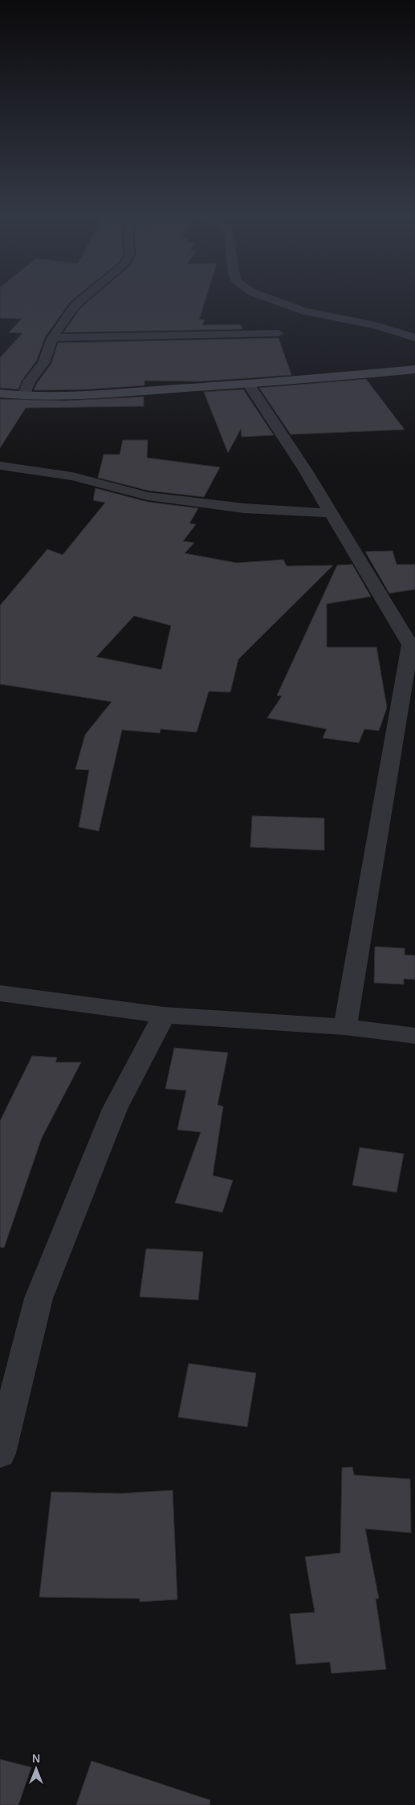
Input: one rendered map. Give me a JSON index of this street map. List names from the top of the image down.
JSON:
{
  "north": "top"
}
